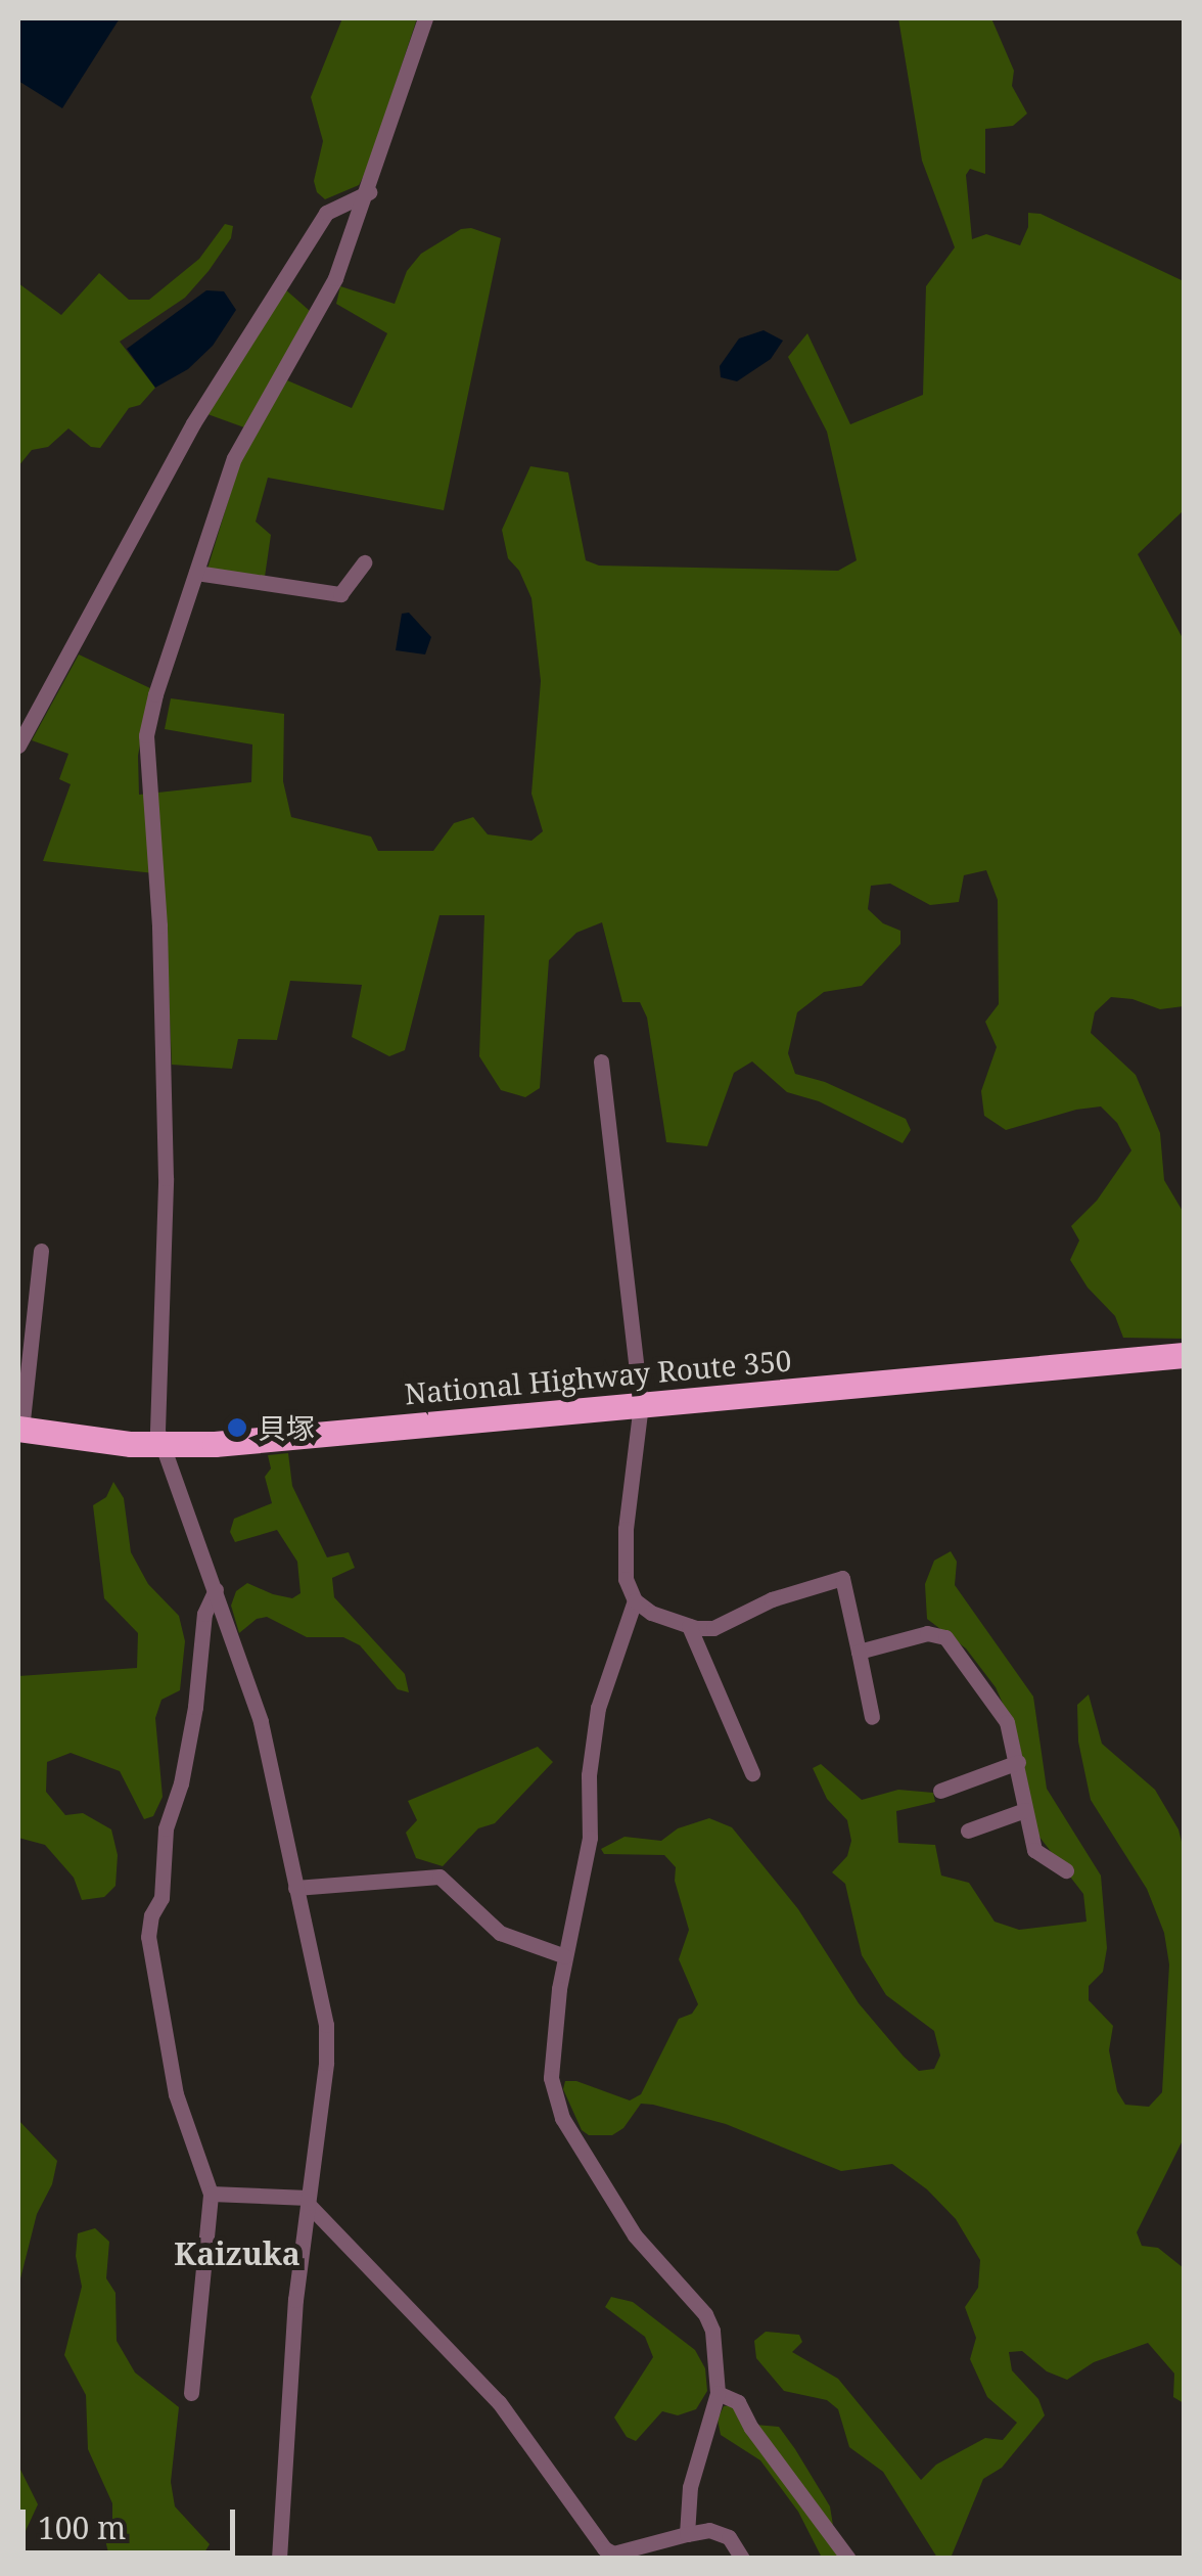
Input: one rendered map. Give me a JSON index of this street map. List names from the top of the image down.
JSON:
{
  "streets": {
    "highway": ["National Highway Route 350"]
  },
  "districts": ["Kaizuka"],
  "places": ["貝塚"],
  "scale_bar": "100 m"
}
